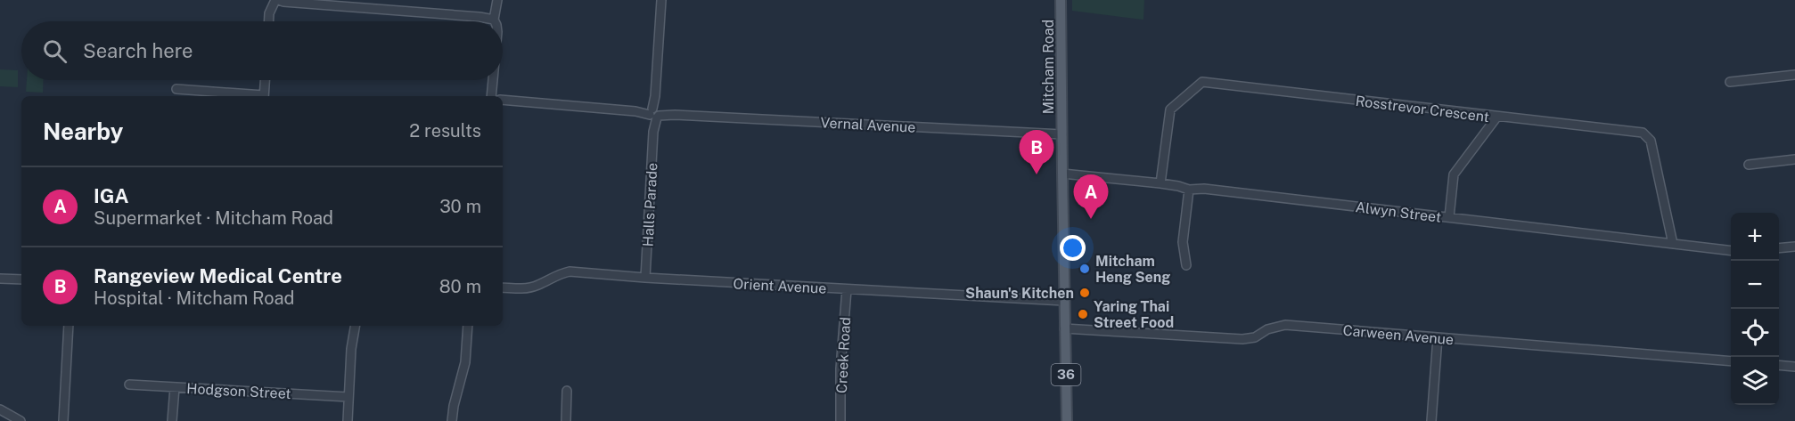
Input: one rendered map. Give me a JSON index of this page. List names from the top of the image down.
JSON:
{
  "streets": {
    "main road": ["Mitcham Road", "36"],
    "street": [
      "Rosstrevor Crescent",
      "Vernal Avenue",
      "Halls Parade",
      "Alwyn Street",
      "Orient Avenue",
      "Carween Avenue",
      "Creek Road",
      "Hodgson Street"
    ]
  },
  "crossings": [
    ["Mitcham Road", "Vernal Avenue"],
    ["Mitcham Road", "Alwyn Street"],
    ["Mitcham Road", "Orient Avenue"],
    ["Mitcham Road", "Carween Avenue"],
    ["Rosstrevor Crescent", "Alwyn Street"],
    ["Vernal Avenue", "Halls Parade"],
    ["Halls Parade", "Orient Avenue"],
    ["Orient Avenue", "Creek Road"]
  ],
  "places": ["Mitcham Heng Seng", "Shaun's Kitchen", "Yaring Thai Street Food"],
  "page": {
    "search": "Search here",
    "heading": ["Nearby", "2 results"],
    "pins": ["B", "A"],
    "list": [
      {
        "mark": "A",
        "name": "IGA",
        "note": "Supermarket · Mitcham Road",
        "value": "30 m"
      },
      {
        "mark": "B",
        "name": "Rangeview Medical Centre",
        "note": "Hospital · Mitcham Road",
        "value": "80 m"
      }
    ],
    "map_buttons": ["+", "−"]
  }
}
